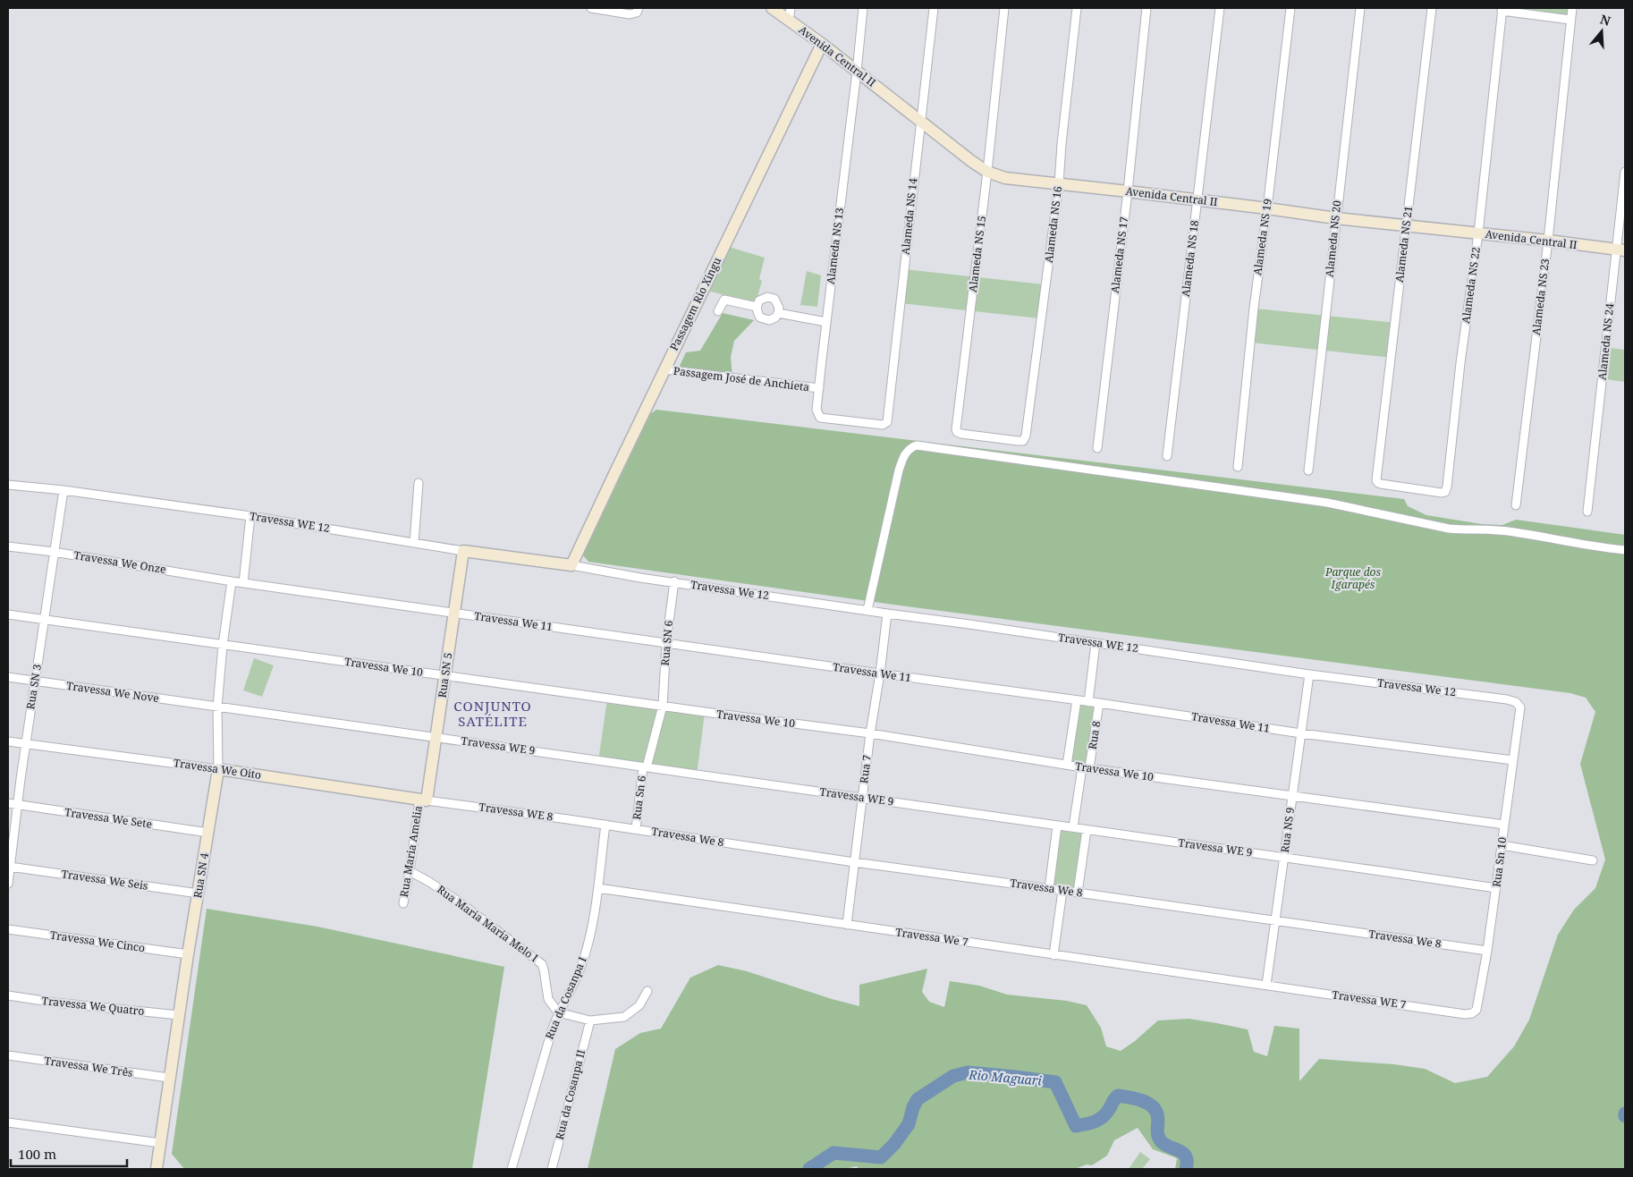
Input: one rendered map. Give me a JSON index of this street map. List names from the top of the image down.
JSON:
{
  "streets": {
    "main road": [
      "Avenida Central II",
      "Passagem Rio Xingu",
      "Travessa WE 12",
      "Rua SN 5",
      "Travessa We Oito",
      "Rua SN 4"
    ],
    "street": [
      "Alameda NS 14",
      "Alameda NS 16",
      "Alameda NS 19",
      "Alameda NS 20",
      "Alameda NS 21",
      "Alameda NS 13",
      "Alameda NS 15",
      "Alameda NS 17",
      "Alameda NS 18",
      "Alameda NS 22",
      "Alameda NS 23",
      "Alameda NS 24",
      "Passagem José de Anchieta",
      "Travessa We Onze",
      "Travessa We 12",
      "Travessa We 11",
      "Rua SN 6",
      "Travessa We 10",
      "Rua SN 3",
      "Travessa We Nove",
      "Rua 8",
      "Travessa WE 9",
      "Rua 7",
      "Rua Sn 6",
      "Travessa WE 8",
      "Travessa We Sete",
      "Rua NS 9",
      "Travessa We 8",
      "Rua Maria Amelia",
      "Rua Sn 10",
      "Travessa We Seis",
      "Rua Maria Maria Melo I",
      "Travessa We 7",
      "Travessa We Cinco",
      "Rua da Cosanpa I",
      "Travessa WE 7",
      "Travessa We Quatro",
      "Travessa We Três",
      "Rua da Cosanpa II"
    ]
  },
  "crossings": [
    ["Avenida Central II", "Alameda NS 14"],
    ["Avenida Central II", "Alameda NS 16"],
    ["Avenida Central II", "Alameda NS 19"],
    ["Avenida Central II", "Alameda NS 20"],
    ["Avenida Central II", "Alameda NS 21"],
    ["Avenida Central II", "Alameda NS 13"],
    ["Avenida Central II", "Alameda NS 15"],
    ["Avenida Central II", "Alameda NS 17"],
    ["Avenida Central II", "Alameda NS 18"],
    ["Avenida Central II", "Alameda NS 22"],
    ["Avenida Central II", "Alameda NS 23"],
    ["Avenida Central II", "Passagem Rio Xingu"],
    ["Avenida Central II", "Alameda NS 24"],
    ["Alameda NS 14", "Alameda NS 13"],
    ["Alameda NS 16", "Alameda NS 15"],
    ["Alameda NS 21", "Alameda NS 22"],
    ["Alameda NS 13", "Passagem José de Anchieta"],
    ["Passagem Rio Xingu", "Passagem José de Anchieta"],
    ["Passagem Rio Xingu", "Travessa WE 12"],
    ["Passagem Rio Xingu", "Travessa We 12"],
    ["Travessa WE 12", "Travessa We 12"],
    ["Travessa WE 12", "Rua SN 5"],
    ["Travessa WE 12", "Rua SN 3"],
    ["Travessa WE 12", "Rua 7"],
    ["Travessa WE 12", "Rua NS 9"],
    ["Travessa We Onze", "Travessa We 11"],
    ["Travessa We Onze", "Rua SN 3"],
    ["Travessa We Onze", "Rua SN 4"],
    ["Travessa We 12", "Rua SN 6"],
    ["Travessa We 12", "Rua 7"],
    ["Travessa We 12", "Rua NS 9"],
    ["Travessa We 12", "Rua Sn 10"],
    ["Travessa We 11", "Rua SN 6"],
    ["Travessa We 11", "Rua SN 5"],
    ["Travessa We 11", "Rua 8"],
    ["Travessa We 11", "Rua 7"],
    ["Travessa We 11", "Rua NS 9"],
    ["Travessa We 11", "Rua Sn 10"],
    ["Travessa We 11", "Rua SN 4"],
    ["Rua SN 6", "Travessa We 10"],
    ["Rua SN 6", "Travessa WE 9"],
    ["Rua SN 6", "Rua Sn 6"],
    ["Travessa We 10", "Rua SN 5"],
    ["Travessa We 10", "Rua SN 3"],
    ["Travessa We 10", "Rua 8"],
    ["Travessa We 10", "Rua 7"],
    ["Travessa We 10", "Rua NS 9"],
    ["Travessa We 10", "Rua Sn 10"],
    ["Travessa We 10", "Rua SN 4"],
    ["Rua SN 5", "Travessa WE 9"],
    ["Rua SN 5", "Travessa We Oito"],
    ["Rua SN 5", "Travessa WE 8"],
    ["Rua SN 5", "Rua Maria Amelia"],
    ["Rua SN 3", "Travessa We Nove"],
    ["Rua SN 3", "Travessa We Oito"],
    ["Rua SN 3", "Travessa We Sete"],
    ["Rua SN 3", "Travessa We Seis"],
    ["Travessa We Nove", "Travessa WE 9"],
    ["Travessa We Nove", "Rua SN 4"],
    ["Rua 8", "Travessa WE 9"],
    ["Travessa WE 9", "Rua 7"],
    ["Travessa WE 9", "Rua Sn 6"],
    ["Travessa WE 9", "Rua NS 9"],
    ["Travessa WE 9", "Rua Sn 10"],
    ["Travessa WE 9", "Rua SN 4"],
    ["Travessa We Oito", "Travessa WE 8"],
    ["Travessa We Oito", "Rua Maria Amelia"],
    ["Travessa We Oito", "Rua SN 4"],
    ["Rua 7", "Travessa We 8"],
    ["Rua 7", "Travessa We 7"],
    ["Rua Sn 6", "Travessa We 8"],
    ["Travessa WE 8", "Travessa We 8"],
    ["Travessa WE 8", "Rua Maria Amelia"],
    ["Travessa WE 8", "Rua da Cosanpa I"],
    ["Travessa We Sete", "Rua SN 4"],
    ["Rua NS 9", "Travessa We 8"],
    ["Rua NS 9", "Travessa We 7"],
    ["Rua NS 9", "Travessa WE 7"],
    ["Travessa We 8", "Rua Sn 10"],
    ["Travessa We 8", "Rua da Cosanpa I"],
    ["Rua Maria Amelia", "Rua Maria Maria Melo I"],
    ["Rua Sn 10", "Travessa WE 7"],
    ["Rua SN 4", "Travessa We Seis"],
    ["Rua SN 4", "Travessa We Cinco"],
    ["Rua SN 4", "Travessa We Quatro"],
    ["Rua SN 4", "Travessa We Três"],
    ["Rua Maria Maria Melo I", "Rua da Cosanpa I"],
    ["Travessa We 7", "Rua da Cosanpa I"],
    ["Travessa We 7", "Travessa WE 7"]
  ],
  "districts": ["CONJUNTO SATÉLITE"],
  "water": ["Rio Maguari"],
  "parks": ["Parque dos Igarapés"],
  "scale_bar": "100 m",
  "north": "top"
}
